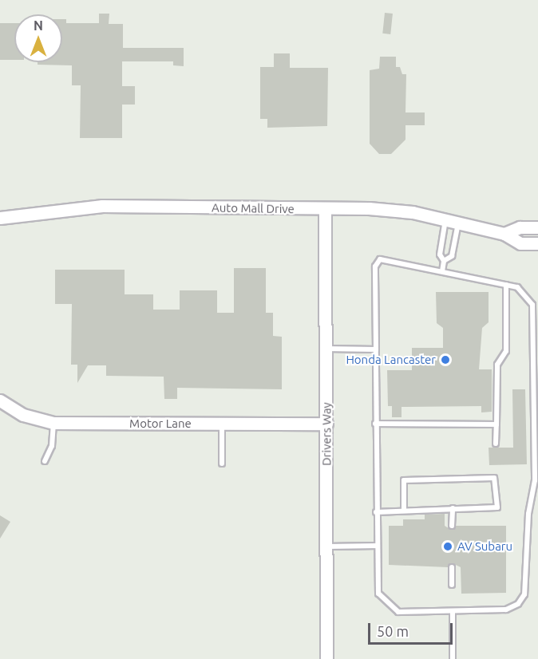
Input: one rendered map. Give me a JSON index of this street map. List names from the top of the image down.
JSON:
{
  "streets": {
    "street": ["Auto Mall Drive", "Motor Lane", "Drivers Way"]
  },
  "crossings": [
    ["Auto Mall Drive", "Drivers Way"],
    ["Motor Lane", "Drivers Way"]
  ],
  "places": ["Honda Lancaster", "AV Subaru"],
  "scale_bar": "50 m",
  "north": "top"
}
